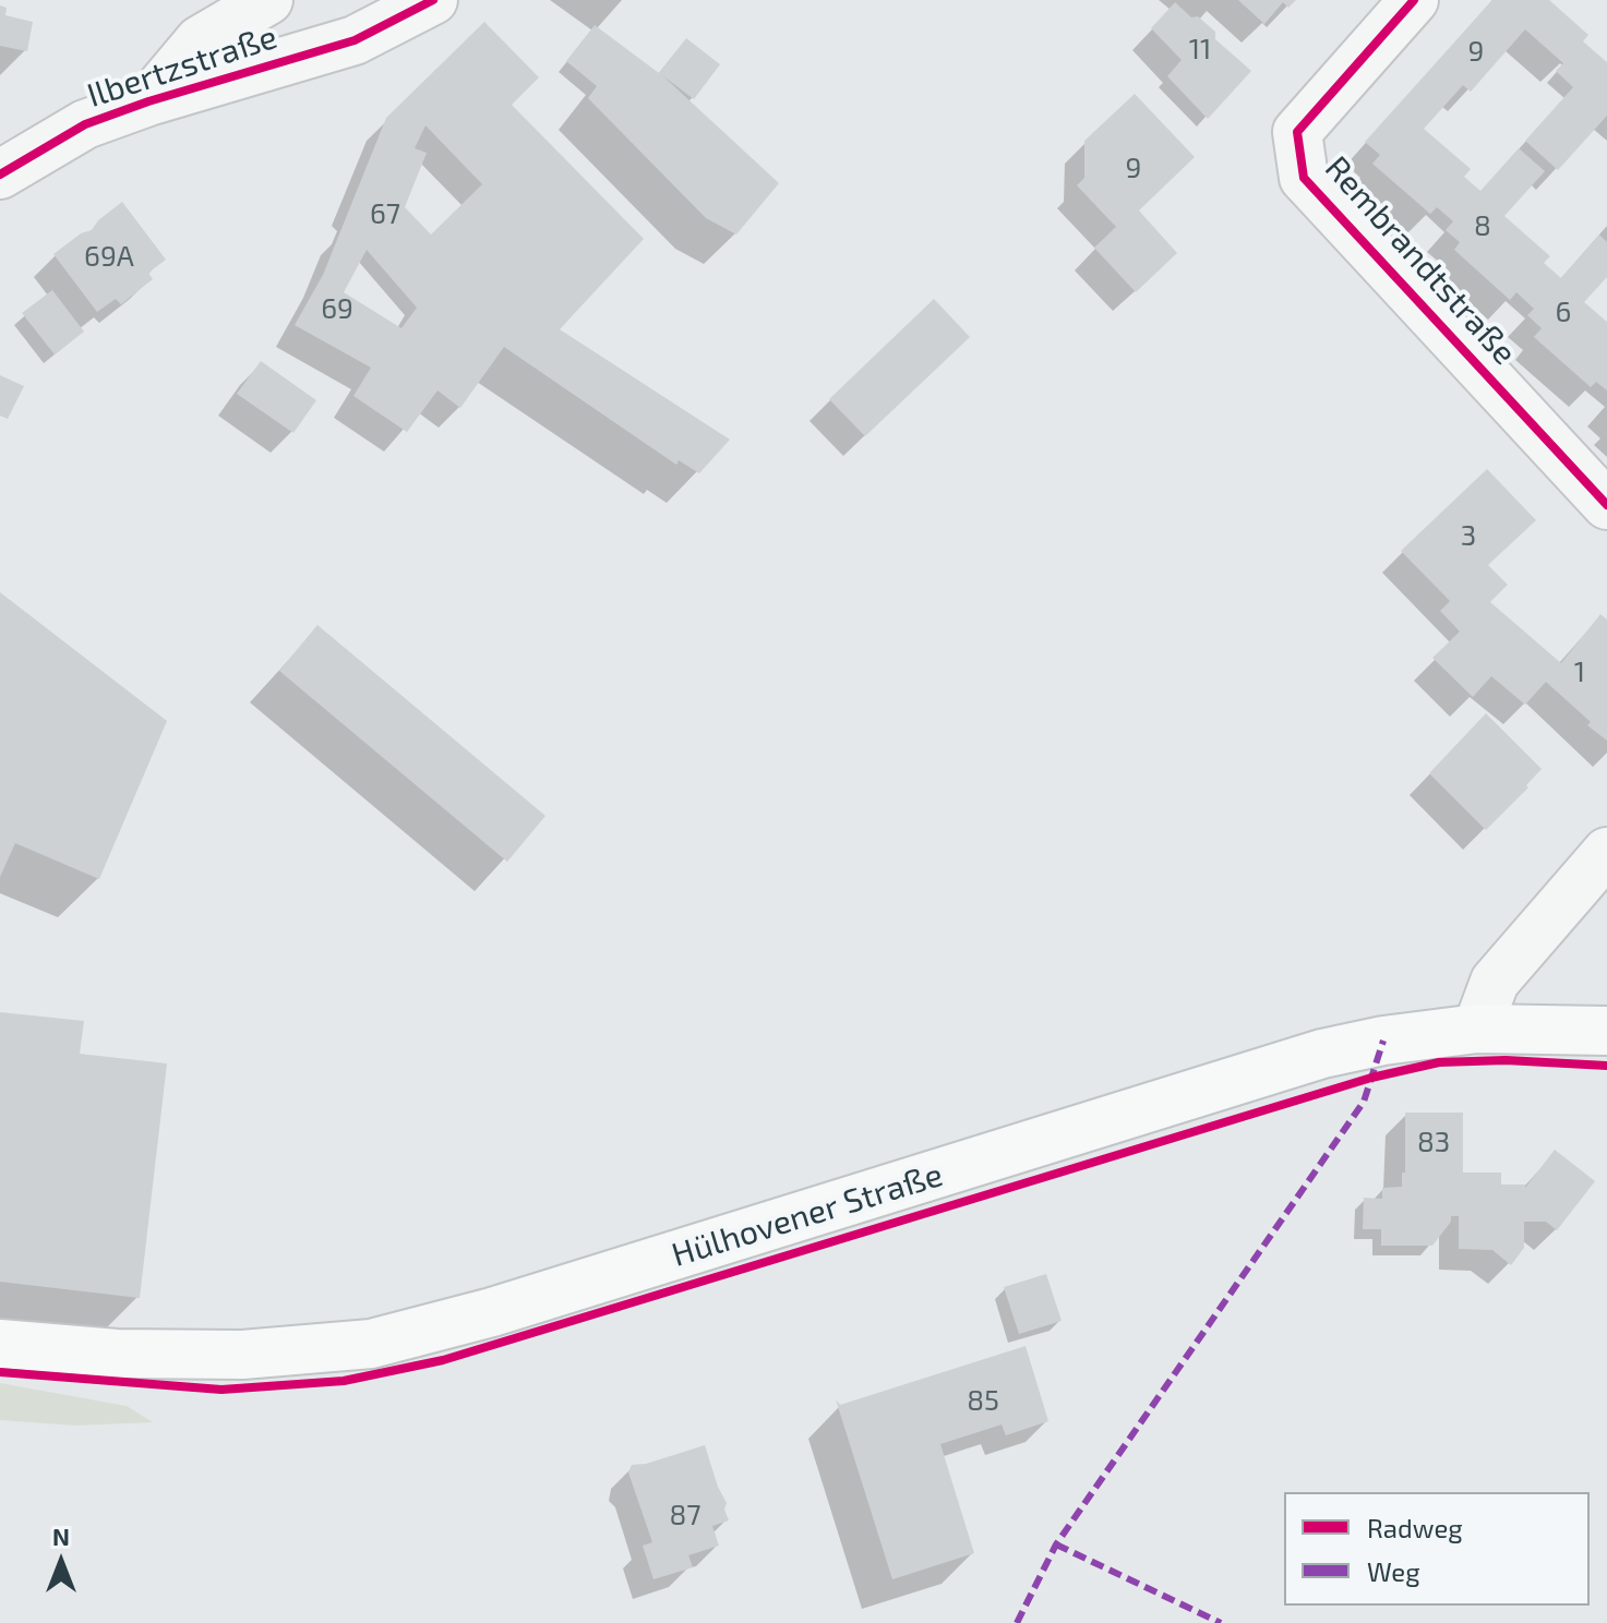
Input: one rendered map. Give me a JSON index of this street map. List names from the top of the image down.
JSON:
{
  "streets": {
    "main road": ["Hülhovener Straße"],
    "street": ["Ilbertzstraße", "Rembrandtstraße"]
  },
  "house_numbers": [
    "11",
    "9",
    "9",
    "67",
    "8",
    "69A",
    "69",
    "6",
    "3",
    "1",
    "83",
    "85",
    "87"
  ],
  "legend": ["Radweg", "Weg"],
  "north": "top"
}
